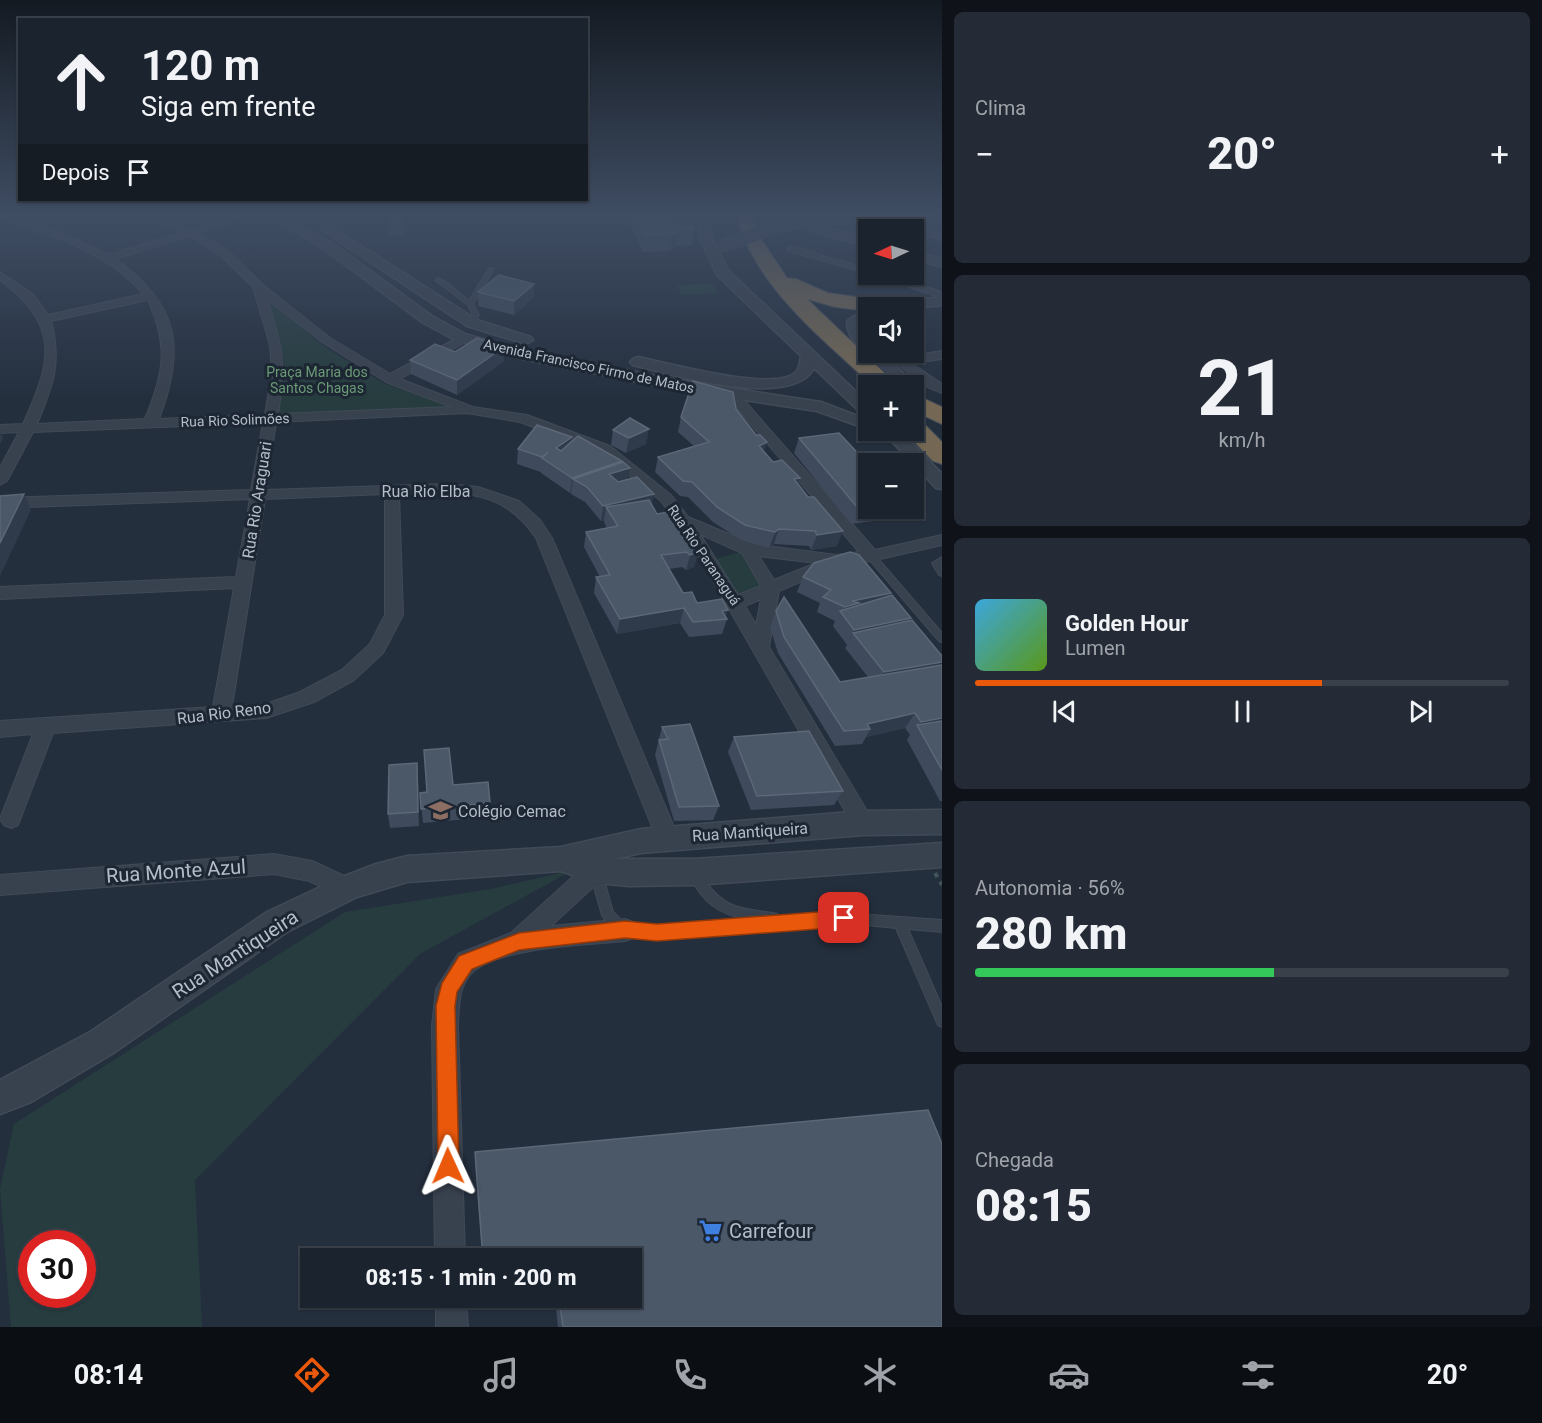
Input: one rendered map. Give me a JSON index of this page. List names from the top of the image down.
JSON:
{
  "streets": {
    "street": [
      "Avenida Francisco Firmo de Matos",
      "Rua Rio Solimões",
      "Rua Rio Elba",
      "Rua Rio Araguari",
      "Rua Rio Paranaguá",
      "Rua Rio Reno",
      "Rua Mantiqueira",
      "Rua Monte Azul"
    ]
  },
  "crossings": [
    ["Rua Rio Solimões", "Rua Rio Araguari"],
    ["Rua Rio Solimões", "Rua Rio Paranaguá"],
    ["Rua Rio Elba", "Rua Rio Araguari"],
    ["Rua Rio Elba", "Rua Rio Reno"],
    ["Rua Rio Elba", "Rua Mantiqueira"],
    ["Rua Rio Araguari", "Rua Rio Paranaguá"],
    ["Rua Rio Araguari", "Rua Rio Reno"],
    ["Rua Rio Paranaguá", "Rua Mantiqueira"],
    ["Rua Mantiqueira", "Rua Monte Azul"]
  ],
  "parks": ["Praça Maria dos Santos Chagas"],
  "places": {
    "school or university": ["Colégio Cemac"],
    "supermarket": ["Carrefour"]
  },
  "north": "left",
  "page": {
    "tile": [
      "Clima",
      ["21", "km/h"],
      ["Autonomia · 56%", "280 km"],
      ["Chegada", "08:15"]
    ],
    "turn": ["120 m", "Siga em frente"],
    "heat": ["−", "20°", "+"],
    "then": "Depois",
    "map_buttons": ["+", "−"],
    "song": ["Golden Hour", "Lumen"],
    "limit": "30",
    "trip": "08:15 · 1 min · 200 m",
    "tabs": ["08:14", "20°"]
  }
}
